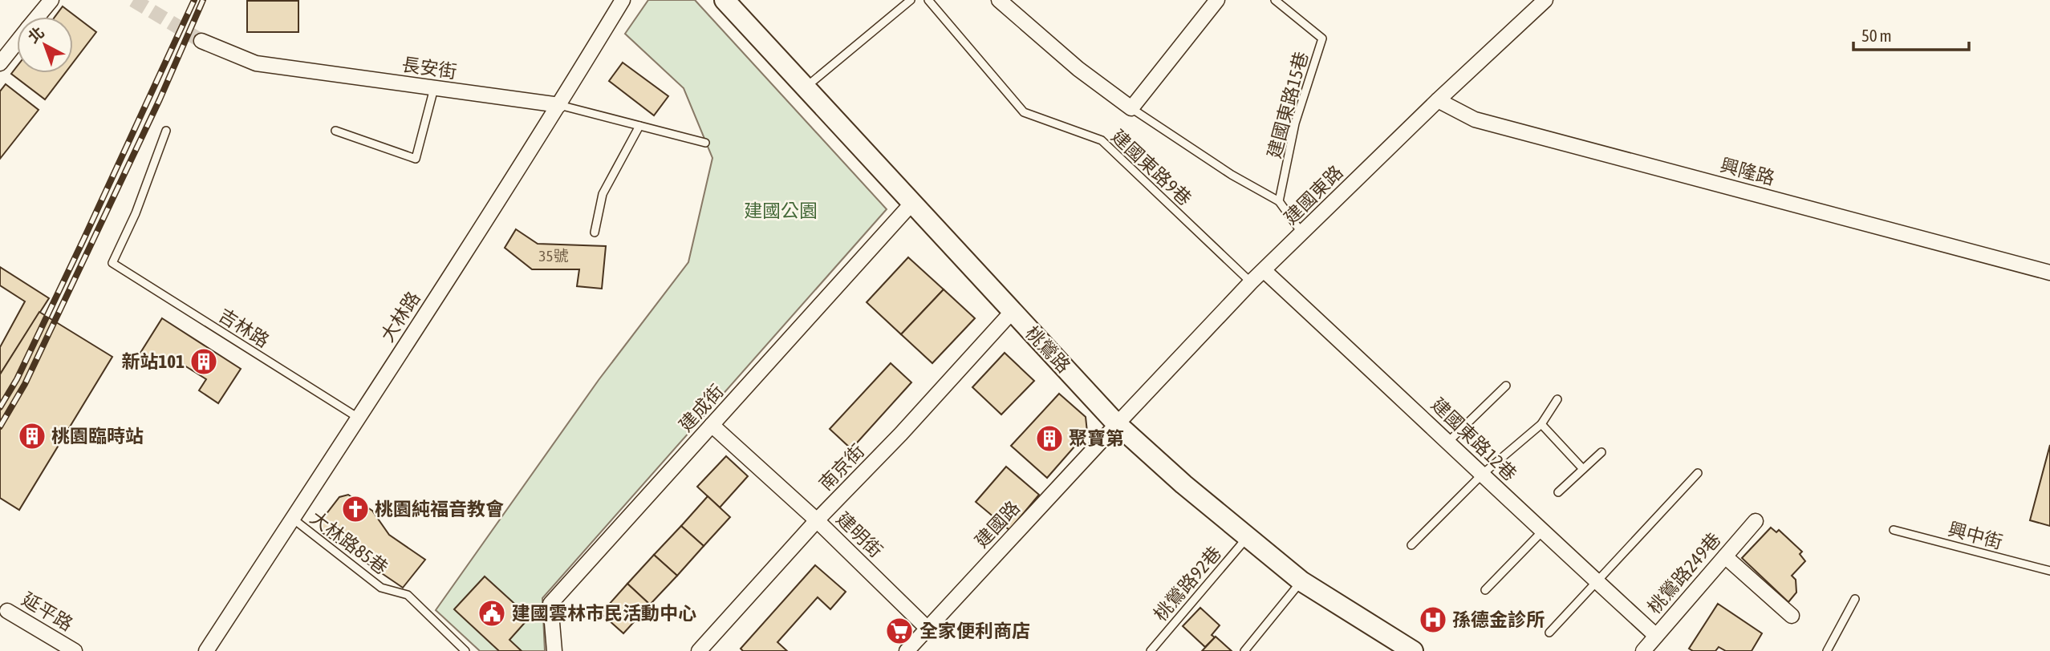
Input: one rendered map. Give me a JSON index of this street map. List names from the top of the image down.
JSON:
{
  "streets": {
    "main road": ["桃鶯路"],
    "street": [
      "長安街",
      "興隆路",
      "建國東路",
      "大林路",
      "建成街",
      "建國東路12巷",
      "南京街",
      "建國路",
      "建明街",
      "桃鶯路249巷",
      "延平路"
    ],
    "lane": [
      "建國東路15巷",
      "建國東路9巷",
      "吉林路",
      "興中街",
      "大林路85巷",
      "桃鶯路92巷"
    ]
  },
  "crossings": [
    ["長安街", "大林路"],
    ["建國東路9巷", "建國東路"],
    ["興隆路", "建國東路"],
    ["建國東路", "桃鶯路"],
    ["建國東路", "建國東路12巷"],
    ["建國東路", "建國路"],
    ["大林路", "吉林路"],
    ["大林路", "大林路85巷"],
    ["桃鶯路", "建成街"],
    ["桃鶯路", "南京街"],
    ["桃鶯路", "建國路"],
    ["桃鶯路", "桃鶯路92巷"],
    ["建成街", "建明街"],
    ["建國東路12巷", "桃鶯路249巷"],
    ["南京街", "建明街"],
    ["建國路", "建明街"]
  ],
  "parks": ["建國公園"],
  "places": {
    "building": ["新站101", "桃園臨時站", "聚寶第"],
    "church": ["桃園純福音教會"],
    "public building": ["建國雲林市民活動中心"],
    "hospital": ["孫德金診所"],
    "supermarket": ["全家便利商店"]
  },
  "house_numbers": ["35號"],
  "scale_bar": "50 m",
  "north": "top left"
}
